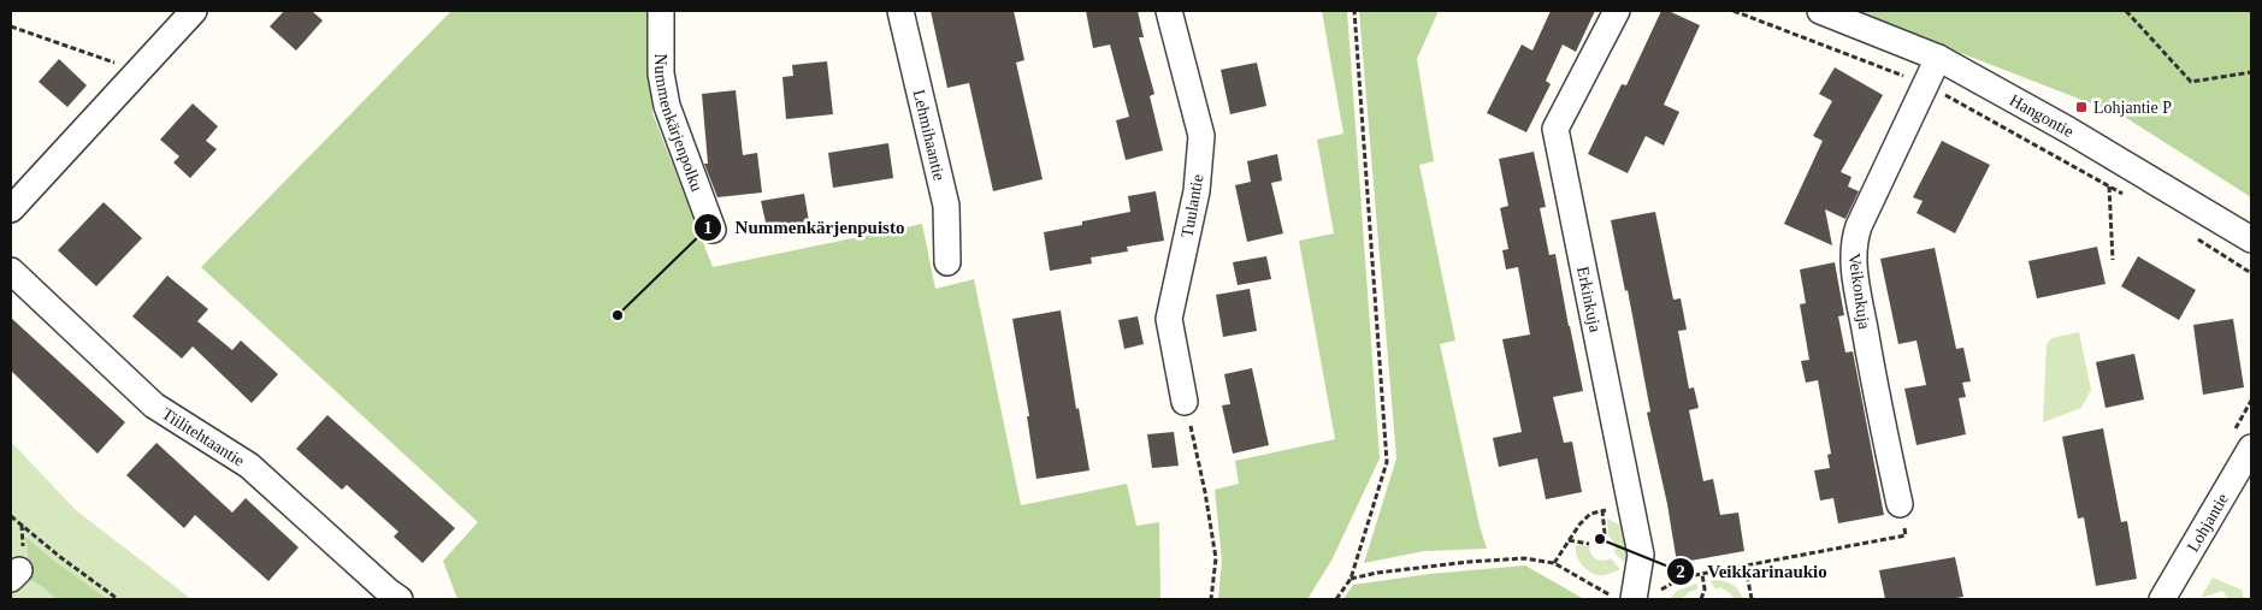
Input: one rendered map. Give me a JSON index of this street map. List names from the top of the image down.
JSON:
{
  "streets": {
    "street": [
      "Hangontie",
      "Nummenkärjenpolku",
      "Lehmihaantie",
      "Tuulantie",
      "Veikonkuja",
      "Erkinkuja",
      "Tiilitehtaantie",
      "Lohjantie"
    ]
  },
  "crossings": [
    ["Hangontie", "Veikonkuja"]
  ],
  "places": {
    "transit": ["Lohjantie P"],
    "other": ["Nummenkärjenpuisto", "Veikkarinaukio"]
  }
}
